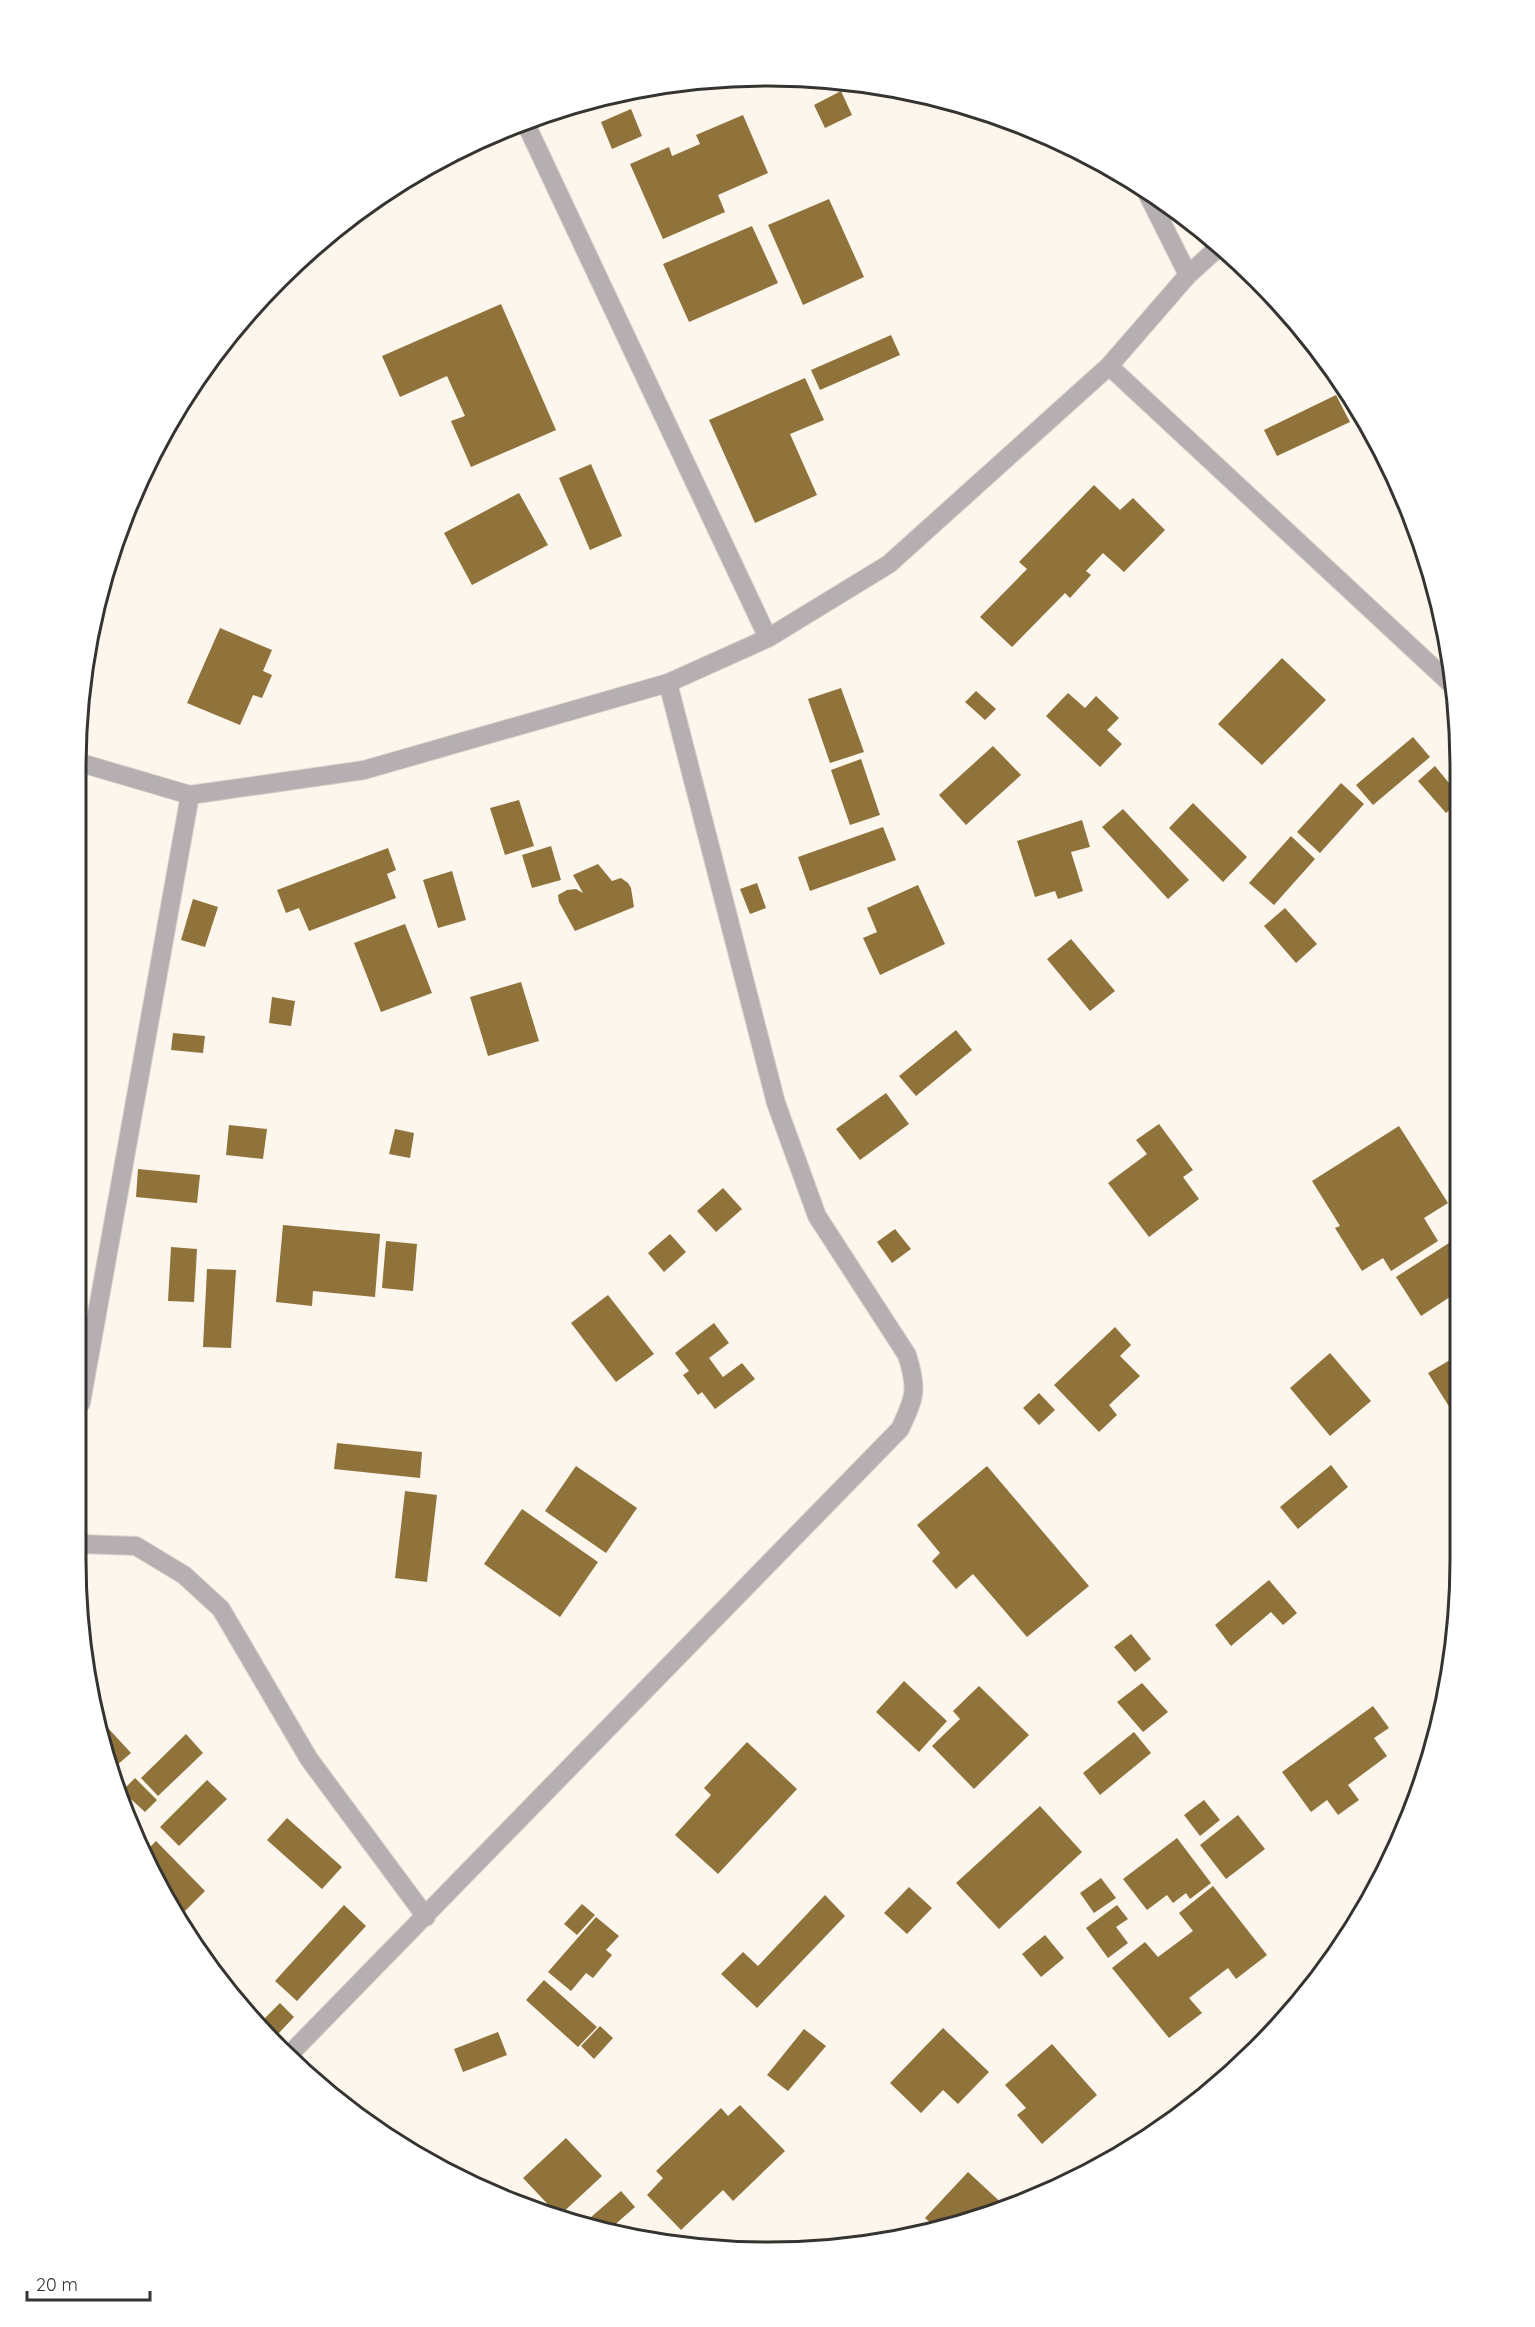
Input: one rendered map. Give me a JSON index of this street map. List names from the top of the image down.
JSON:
{
  "scale_bar": "20 m"
}
